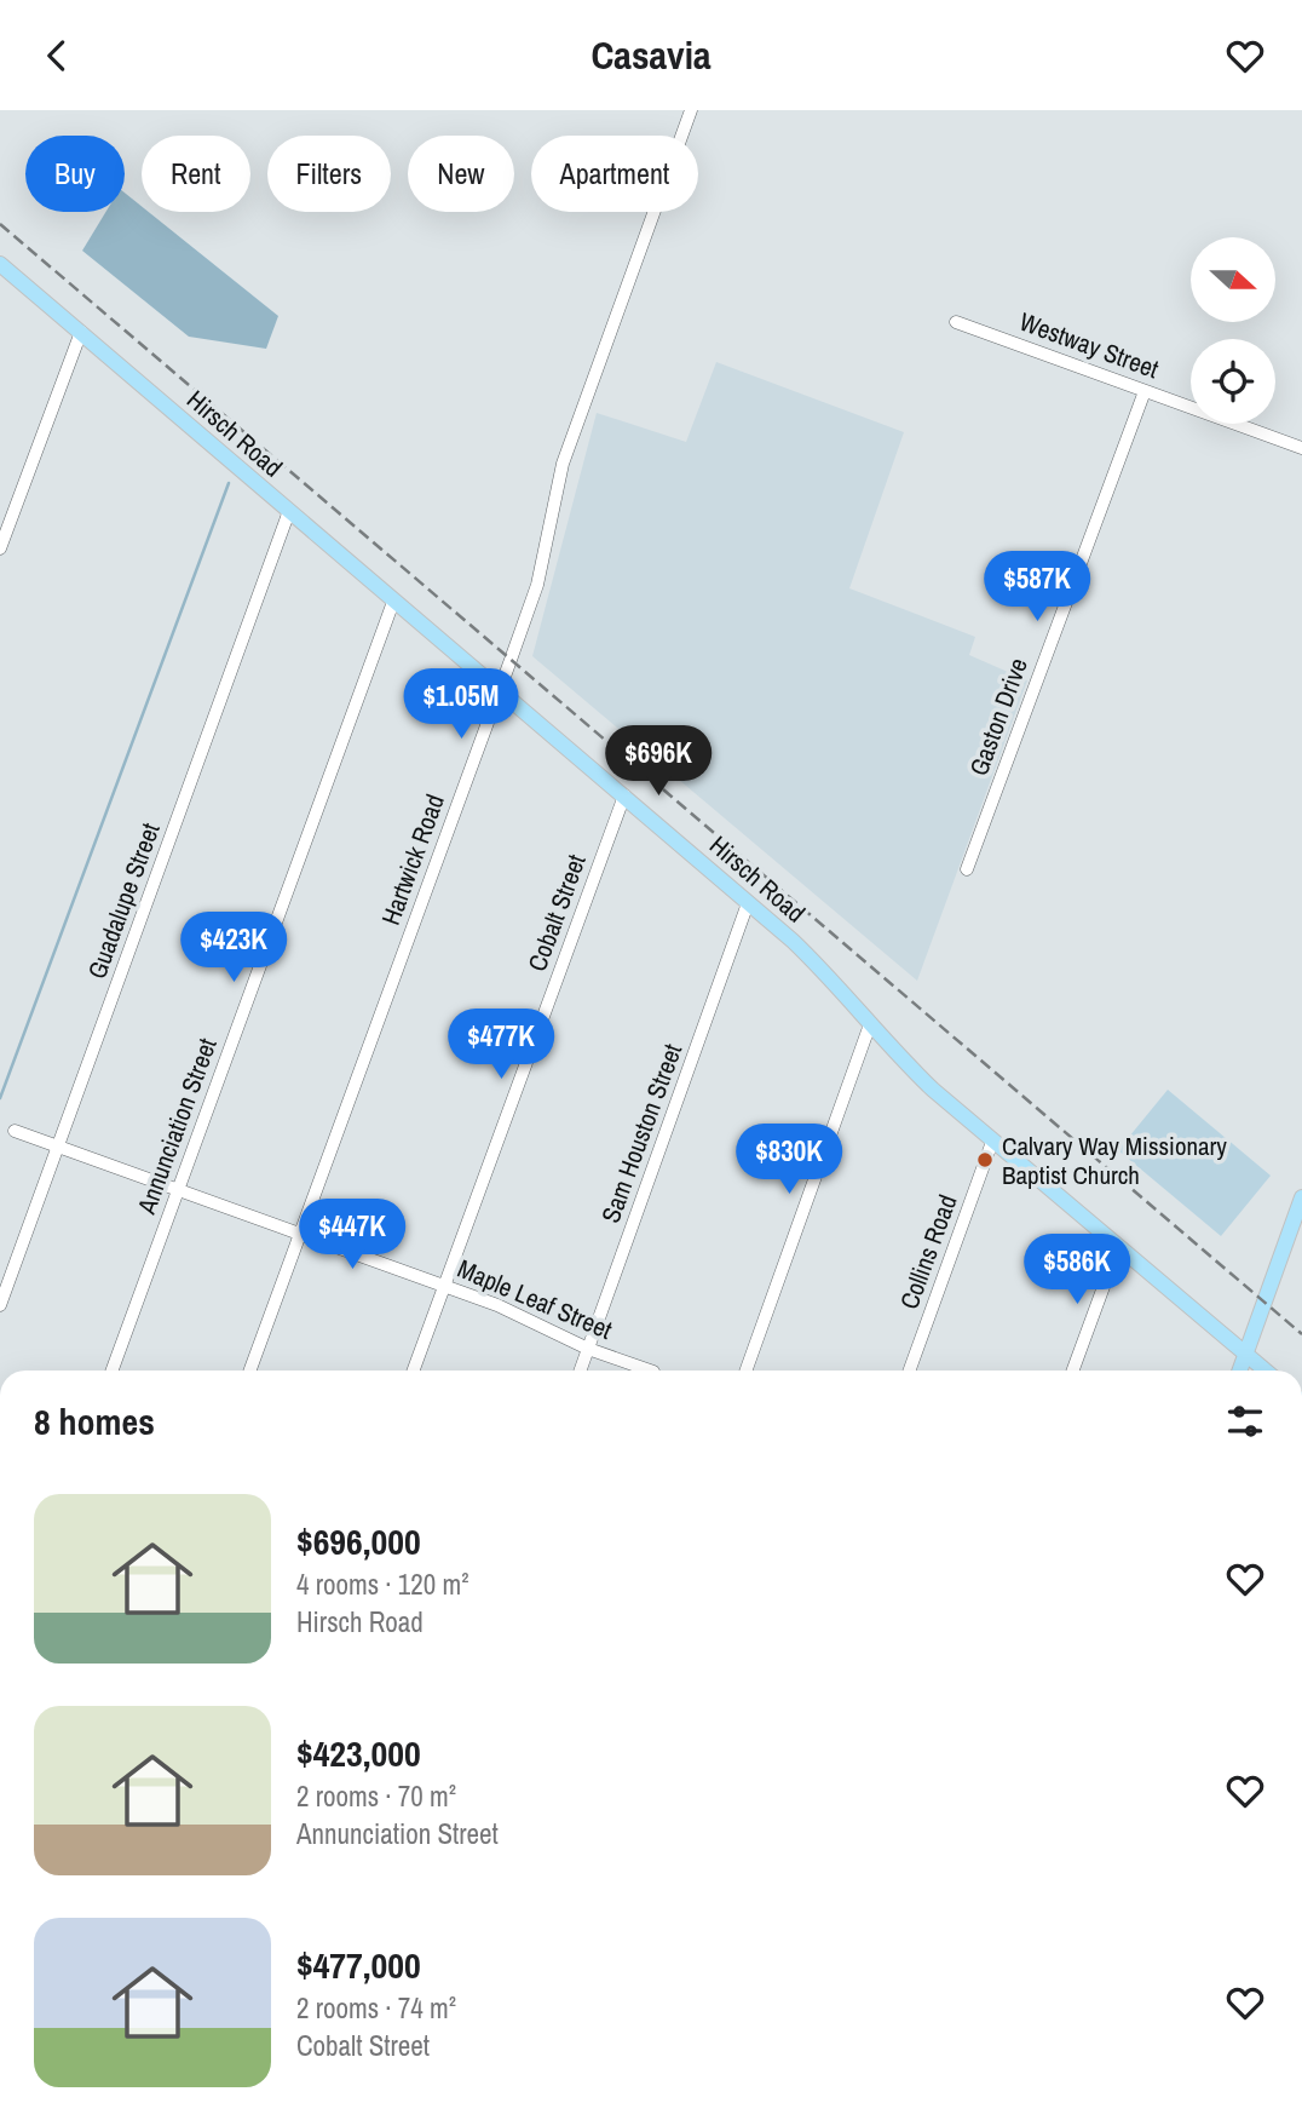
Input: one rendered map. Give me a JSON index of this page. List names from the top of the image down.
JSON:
{
  "streets": {
    "main road": ["Hirsch Road"],
    "street": [
      "Westway Street",
      "Gaston Drive",
      "Hartwick Road",
      "Guadalupe Street",
      "Cobalt Street",
      "Annunciation Street",
      "Sam Houston Street",
      "Collins Road",
      "Maple Leaf Street"
    ]
  },
  "crossings": [
    ["Westway Street", "Gaston Drive"],
    ["Hirsch Road", "Hartwick Road"],
    ["Hirsch Road", "Guadalupe Street"],
    ["Hirsch Road", "Cobalt Street"],
    ["Hirsch Road", "Annunciation Street"],
    ["Hirsch Road", "Sam Houston Street"],
    ["Hirsch Road", "Collins Road"],
    ["Hartwick Road", "Maple Leaf Street"],
    ["Guadalupe Street", "Maple Leaf Street"],
    ["Cobalt Street", "Maple Leaf Street"],
    ["Annunciation Street", "Maple Leaf Street"],
    ["Sam Houston Street", "Maple Leaf Street"]
  ],
  "places": ["Calvary Way Missionary Baptist Church"],
  "north": "right",
  "page": {
    "header": "Casavia",
    "chip": [
      "Buy",
      "Rent",
      "Filters",
      "New",
      "Apartment"
    ],
    "price": [
      "$587K",
      "$1.05M",
      "$696K",
      "$423K",
      "$477K",
      "$830K",
      "$447K",
      "$586K"
    ],
    "heading": "8 homes",
    "list": [
      {
        "name": "$696,000",
        "note": "4 rooms · 120 m² · Hirsch Road"
      },
      {
        "name": "$423,000",
        "note": "2 rooms · 70 m² · Annunciation Street"
      },
      {
        "name": "$477,000",
        "note": "2 rooms · 74 m² · Cobalt Street"
      }
    ]
  }
}
